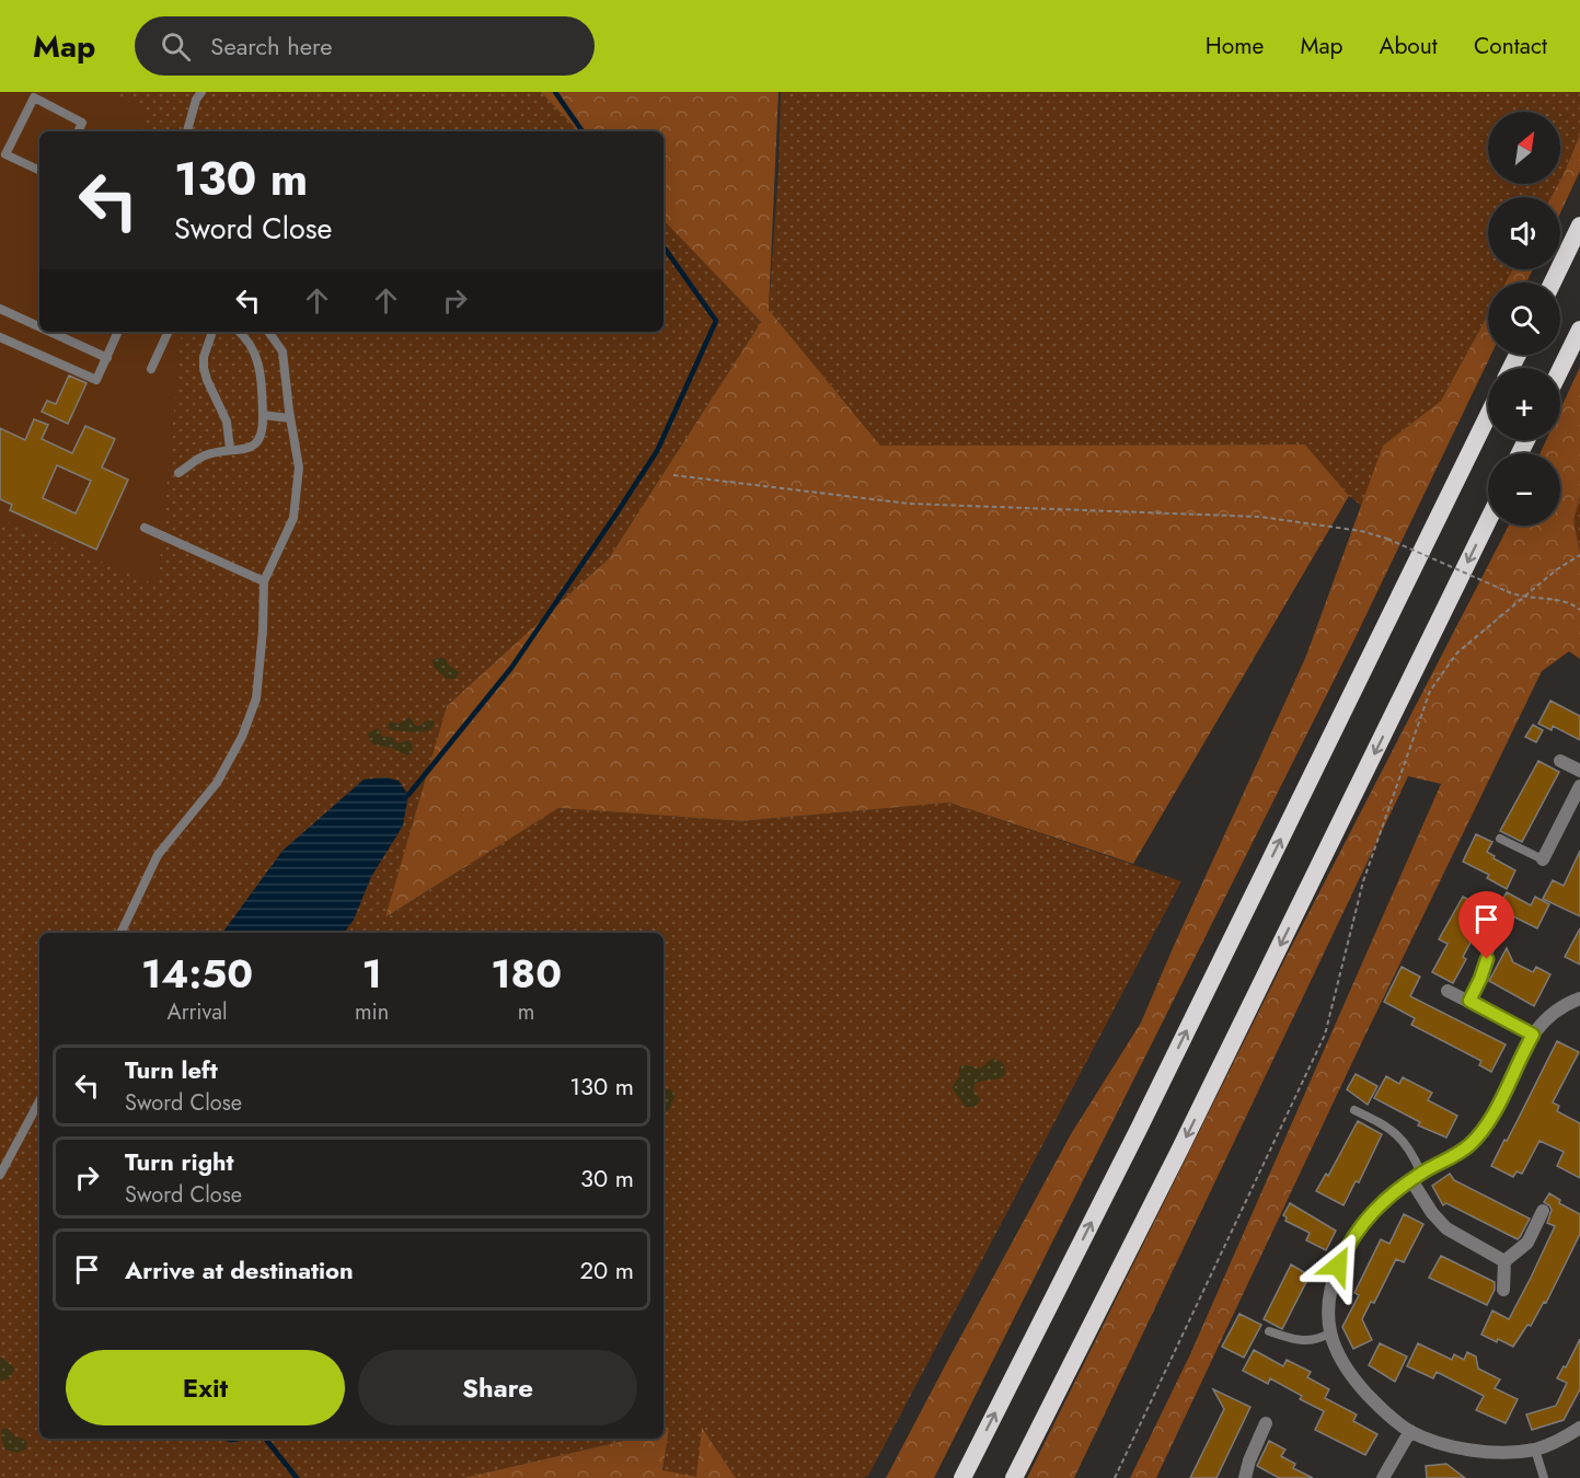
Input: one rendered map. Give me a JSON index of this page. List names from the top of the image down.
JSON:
{
  "north": "top right",
  "page": {
    "header": "Map",
    "search": "Search here",
    "nav": [
      "Home",
      "Map",
      "About",
      "Contact"
    ],
    "map_buttons": ["+", "−"],
    "turn": ["130 m", "Sword Close"],
    "eta": [
      "14:50",
      "Arrival",
      "1",
      "min",
      "180",
      "m"
    ],
    "list": [
      {
        "name": "Turn left",
        "note": "Sword Close",
        "value": "130 m"
      },
      {
        "name": "Turn right",
        "note": "Sword Close",
        "value": "30 m"
      },
      {
        "name": "Arrive at destination",
        "value": "20 m"
      }
    ],
    "buttons": ["Exit", "Share"]
  }
}
